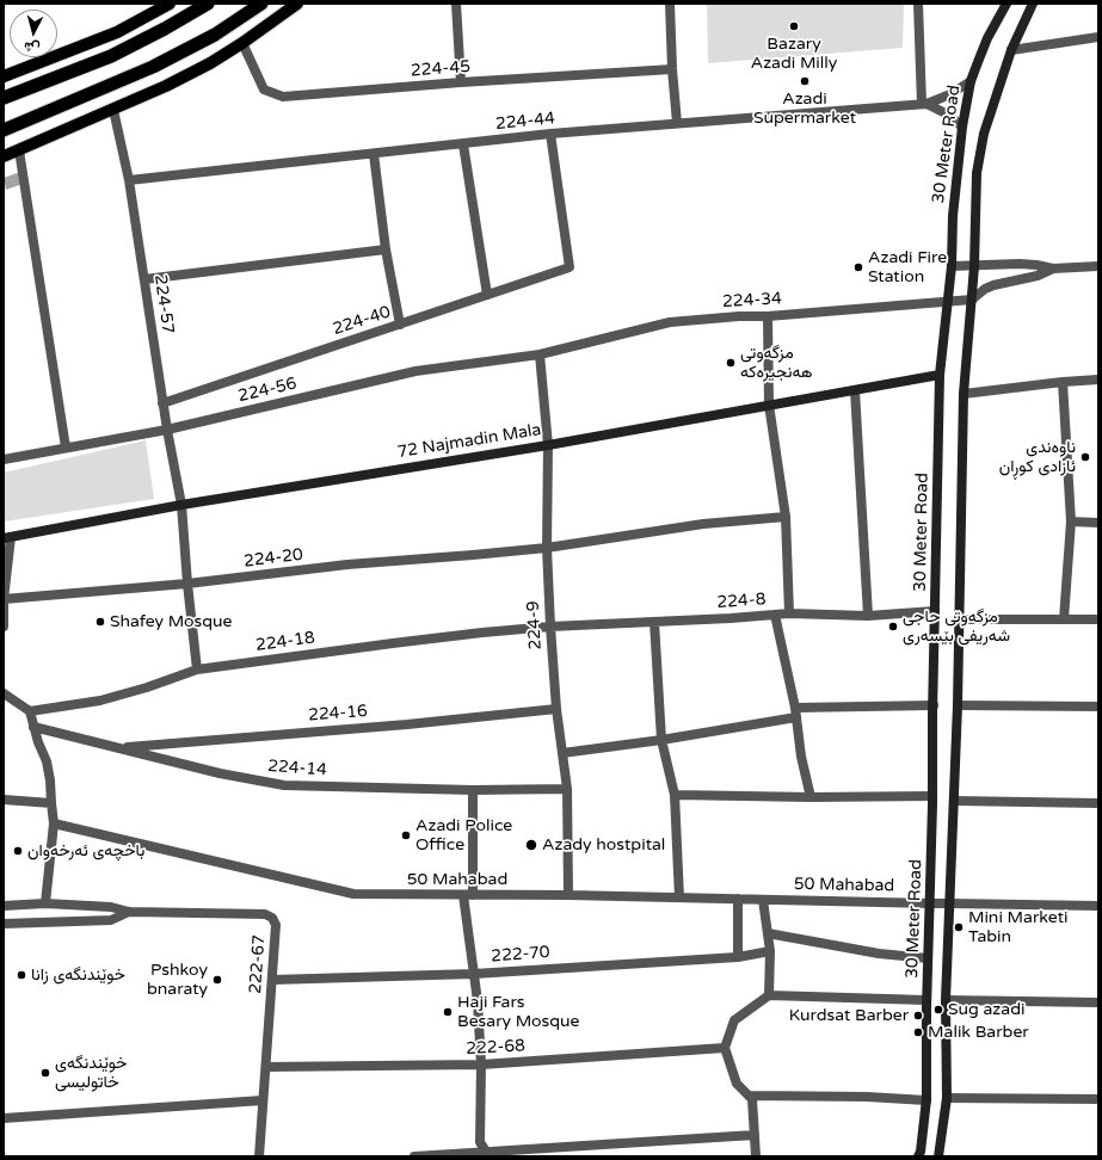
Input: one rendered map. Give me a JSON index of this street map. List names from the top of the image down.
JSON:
{
  "streets": {
    "main road": ["30 Meter Road", "72 Najmadin Mala"],
    "street": [
      "224-45",
      "224-44",
      "224-34",
      "224-57",
      "224-40",
      "224-56",
      "224-20",
      "224-8",
      "224-9",
      "224-18",
      "224-16",
      "224-14",
      "50 Mahabad",
      "222-70",
      "222-67",
      "222-68"
    ]
  },
  "crossings": [
    ["224-44", "30 Meter Road"],
    ["224-44", "224-57"],
    ["224-44", "224-40"],
    ["30 Meter Road", "224-34"],
    ["30 Meter Road", "72 Najmadin Mala"],
    ["30 Meter Road", "224-8"],
    ["30 Meter Road", "50 Mahabad"],
    ["224-34", "224-56"],
    ["224-34", "224-9"],
    ["224-57", "224-40"],
    ["224-57", "224-56"],
    ["224-57", "72 Najmadin Mala"],
    ["224-57", "224-20"],
    ["224-57", "224-18"],
    ["224-56", "224-9"],
    ["72 Najmadin Mala", "224-9"],
    ["224-20", "224-9"],
    ["224-8", "224-9"],
    ["224-8", "224-18"],
    ["224-9", "224-18"],
    ["224-9", "224-16"],
    ["224-9", "224-14"],
    ["224-9", "50 Mahabad"],
    ["224-16", "224-14"],
    ["222-70", "222-67"],
    ["222-67", "222-68"]
  ],
  "places": [
    "Bazary Azadi Milly",
    "Azadi Supermarket",
    "Azadi Fire Station",
    "مزگەوتی ھەنجیرەکە",
    "ناوەندی ئازادی کوڕان",
    "Shafey Mosque",
    "مزگەوتی حاجی شەریفی بێسەری",
    "Azadi Police Office",
    "Azady hostpital",
    "باخچەی ئەرخەوان",
    "Mini Marketi Tabin",
    "خوێندنگەی زانا",
    "Pshkoy bnaraty",
    "Sug azadi",
    "Haji Fars Besary Mosque",
    "Kurdsat Barber",
    "Malik Barber",
    "خوێندنگەی خاتولیسی"
  ],
  "north": "bottom"
}
